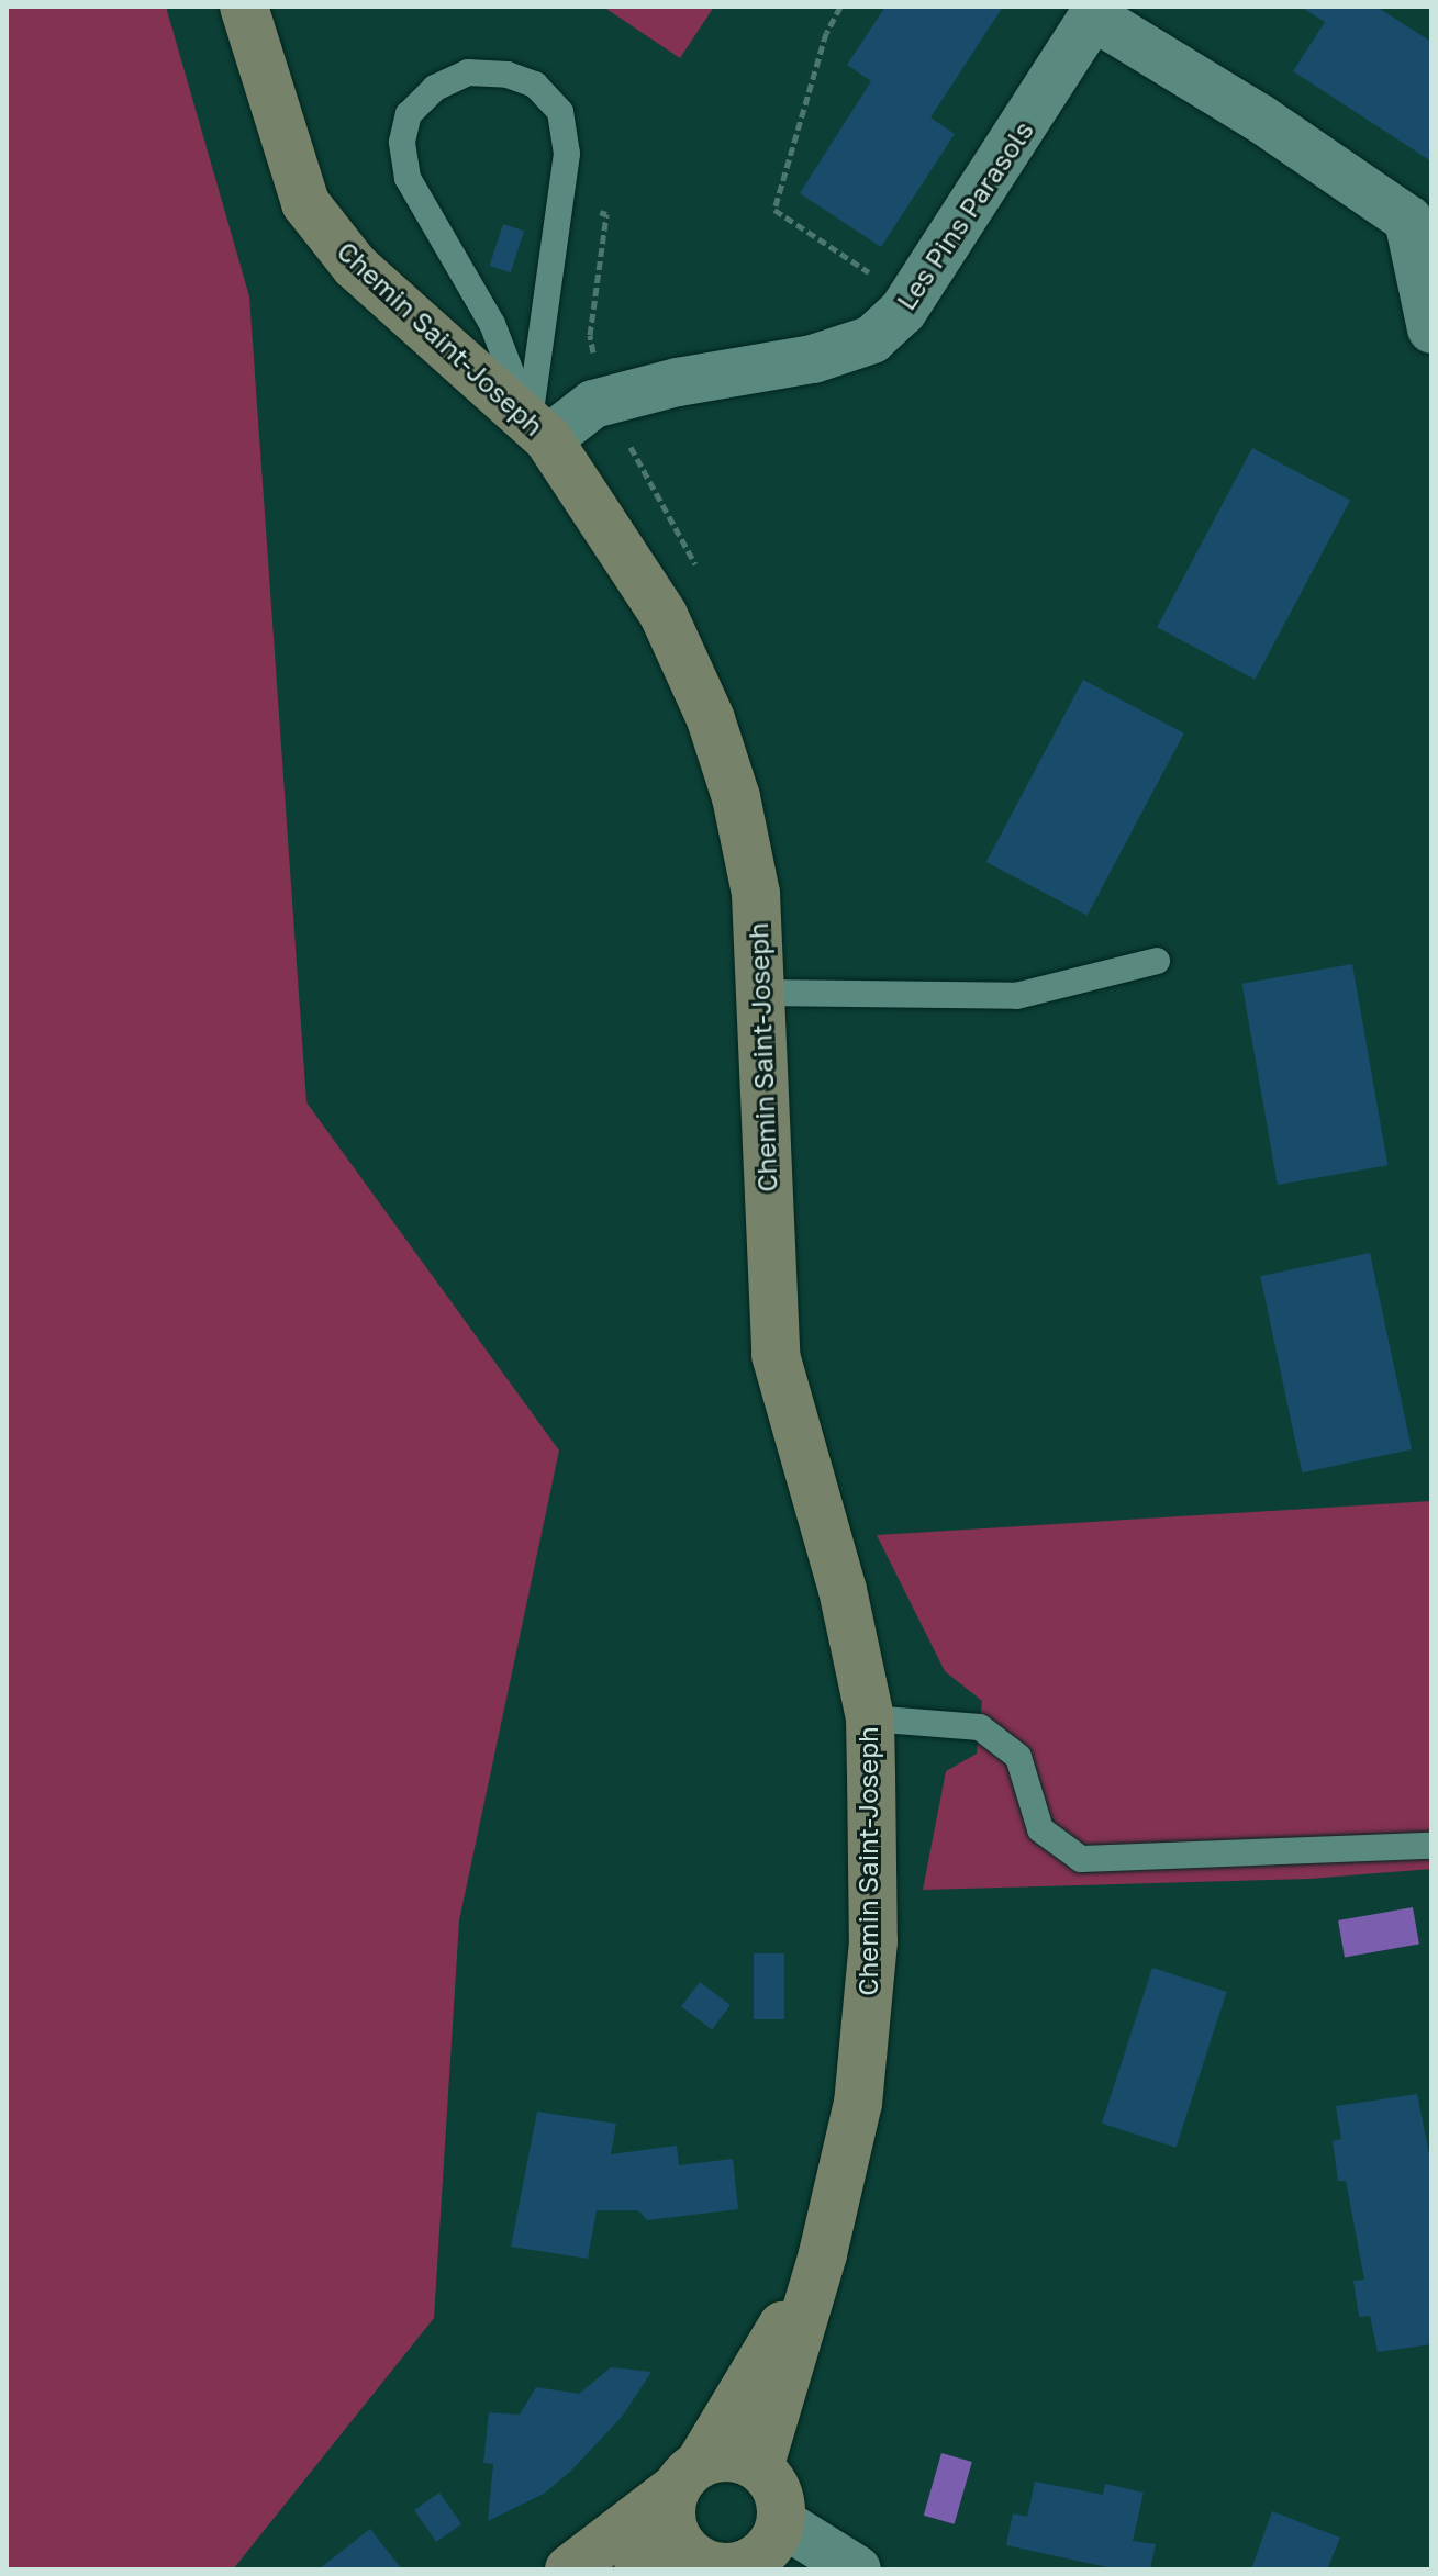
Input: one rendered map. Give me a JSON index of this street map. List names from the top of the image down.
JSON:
{
  "streets": {
    "main road": ["Chemin Saint-Joseph"],
    "street": ["Les Pins Parasols"]
  },
  "crossings": [
    ["Les Pins Parasols", "Chemin Saint-Joseph"]
  ]
}
